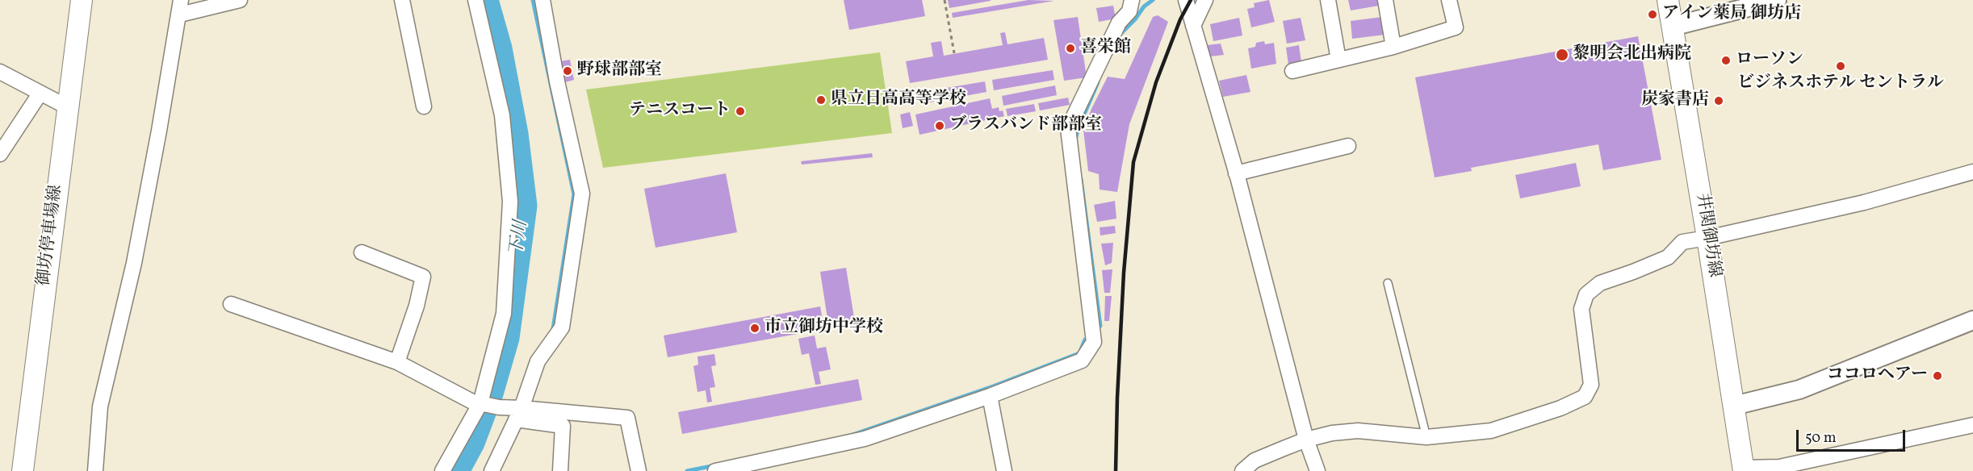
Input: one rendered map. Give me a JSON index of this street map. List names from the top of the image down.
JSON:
{
  "streets": {
    "main road": ["御坊停車場線", "井関御坊線"]
  },
  "water": ["下川"],
  "places": [
    "アイン薬局 御坊店",
    "喜栄館",
    "黎明会北出病院",
    "ローソン",
    "ビジネスホテル セントラル",
    "野球部部室",
    "県立日高高等学校",
    "炭家書店",
    "テニスコート",
    "ブラスバンド部部室",
    "市立御坊中学校",
    "ココロヘアー"
  ],
  "scale_bar": "50 m"
}
